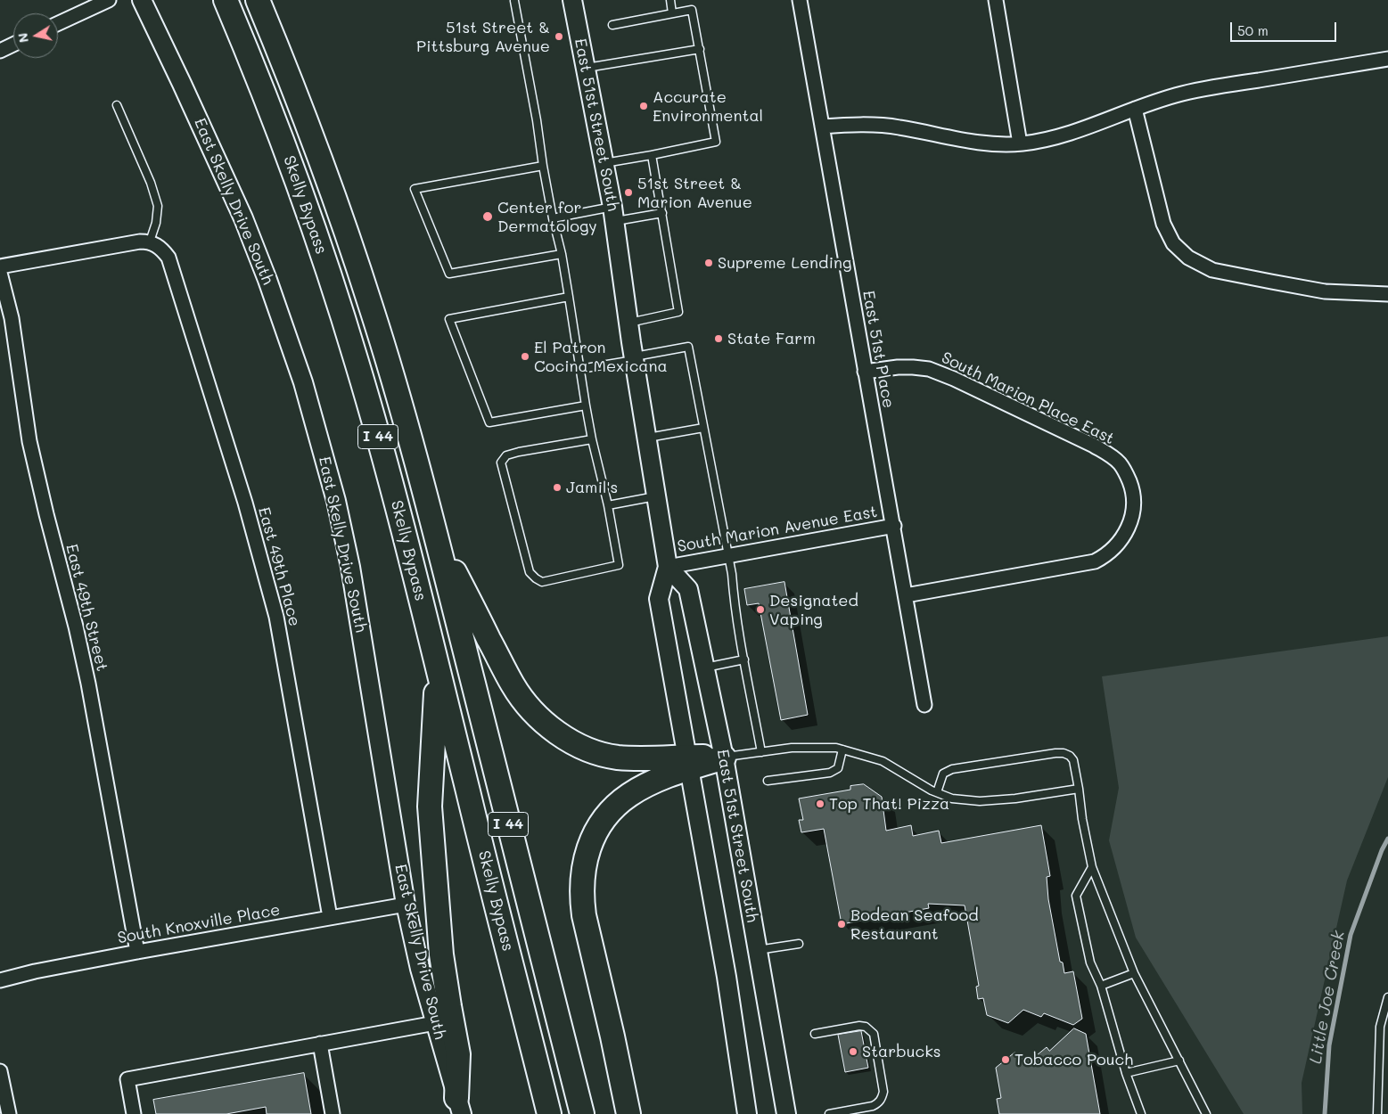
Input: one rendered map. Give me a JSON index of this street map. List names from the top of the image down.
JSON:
{
  "streets": {
    "highway": ["Skelly Bypass", "I 44"],
    "main road": ["East 51st Street South", "East Skelly Drive South"],
    "street": [
      "East 51st Place",
      "South Marion Place East",
      "South Marion Avenue East",
      "East 49th Place",
      "East 49th Street",
      "South Knoxville Place"
    ]
  },
  "crossings": [
    ["East 51st Street South", "South Marion Avenue East"],
    ["East Skelly Drive South", "South Knoxville Place"],
    ["East 51st Place", "South Marion Place East"],
    ["East 51st Place", "South Marion Avenue East"],
    ["East 49th Place", "South Knoxville Place"],
    ["East 49th Street", "South Knoxville Place"]
  ],
  "water": ["Little Joe Creek"],
  "places": [
    "51st Street & Pittsburg Avenue",
    "Accurate Environmental",
    "51st Street & Marion Avenue",
    "Center for Dermatology",
    "Supreme Lending",
    "State Farm",
    "El Patron Cocina Mexicana",
    "Jamil's",
    "Designated Vaping",
    "Top That! Pizza",
    "Bodean Seafood Restaurant",
    "Starbucks",
    "Tobacco Pouch"
  ],
  "scale_bar": "50 m",
  "north": "left"
}
